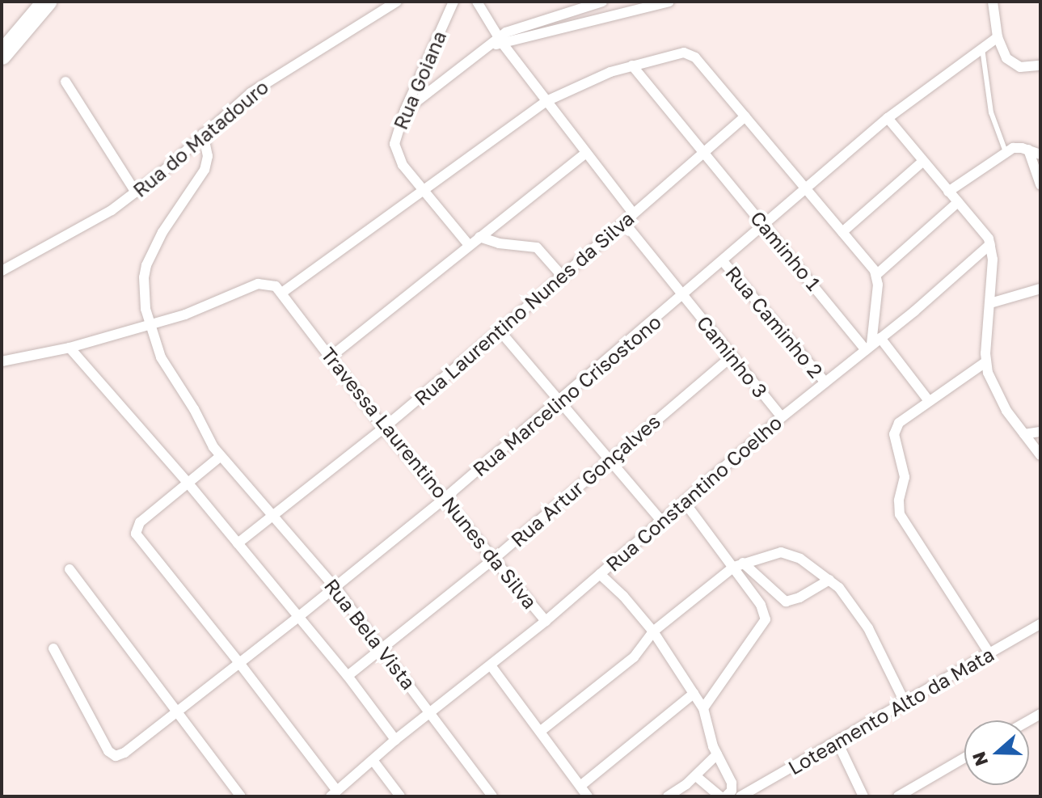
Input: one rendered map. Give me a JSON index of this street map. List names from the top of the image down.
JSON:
{
  "streets": {
    "street": [
      "Rua Goiana",
      "Rua do Matadouro",
      "Caminho 1",
      "Rua Laurentino Nunes da Silva",
      "Rua Caminho 2",
      "Caminho 3",
      "Rua Marcelino Crisostono",
      "Travessa Laurentino Nunes da Silva",
      "Rua Artur Gonçalves",
      "Rua Constantino Coelho",
      "Rua Bela Vista",
      "Loteamento Alto da Mata"
    ]
  },
  "crossings": [
    ["Rua do Matadouro", "Rua Bela Vista"],
    ["Caminho 1", "Rua Laurentino Nunes da Silva"],
    ["Caminho 1", "Rua Marcelino Crisostono"],
    ["Caminho 1", "Rua Constantino Coelho"],
    ["Rua Laurentino Nunes da Silva", "Caminho 3"],
    ["Rua Laurentino Nunes da Silva", "Travessa Laurentino Nunes da Silva"],
    ["Rua Laurentino Nunes da Silva", "Rua Bela Vista"],
    ["Rua Caminho 2", "Rua Marcelino Crisostono"],
    ["Rua Caminho 2", "Rua Constantino Coelho"],
    ["Caminho 3", "Rua Marcelino Crisostono"],
    ["Caminho 3", "Rua Artur Gonçalves"],
    ["Caminho 3", "Rua Constantino Coelho"],
    ["Rua Marcelino Crisostono", "Travessa Laurentino Nunes da Silva"],
    ["Rua Marcelino Crisostono", "Rua Bela Vista"],
    ["Travessa Laurentino Nunes da Silva", "Rua Artur Gonçalves"],
    ["Travessa Laurentino Nunes da Silva", "Rua Constantino Coelho"],
    ["Rua Artur Gonçalves", "Rua Bela Vista"],
    ["Rua Constantino Coelho", "Rua Bela Vista"]
  ],
  "north": "left"
}
